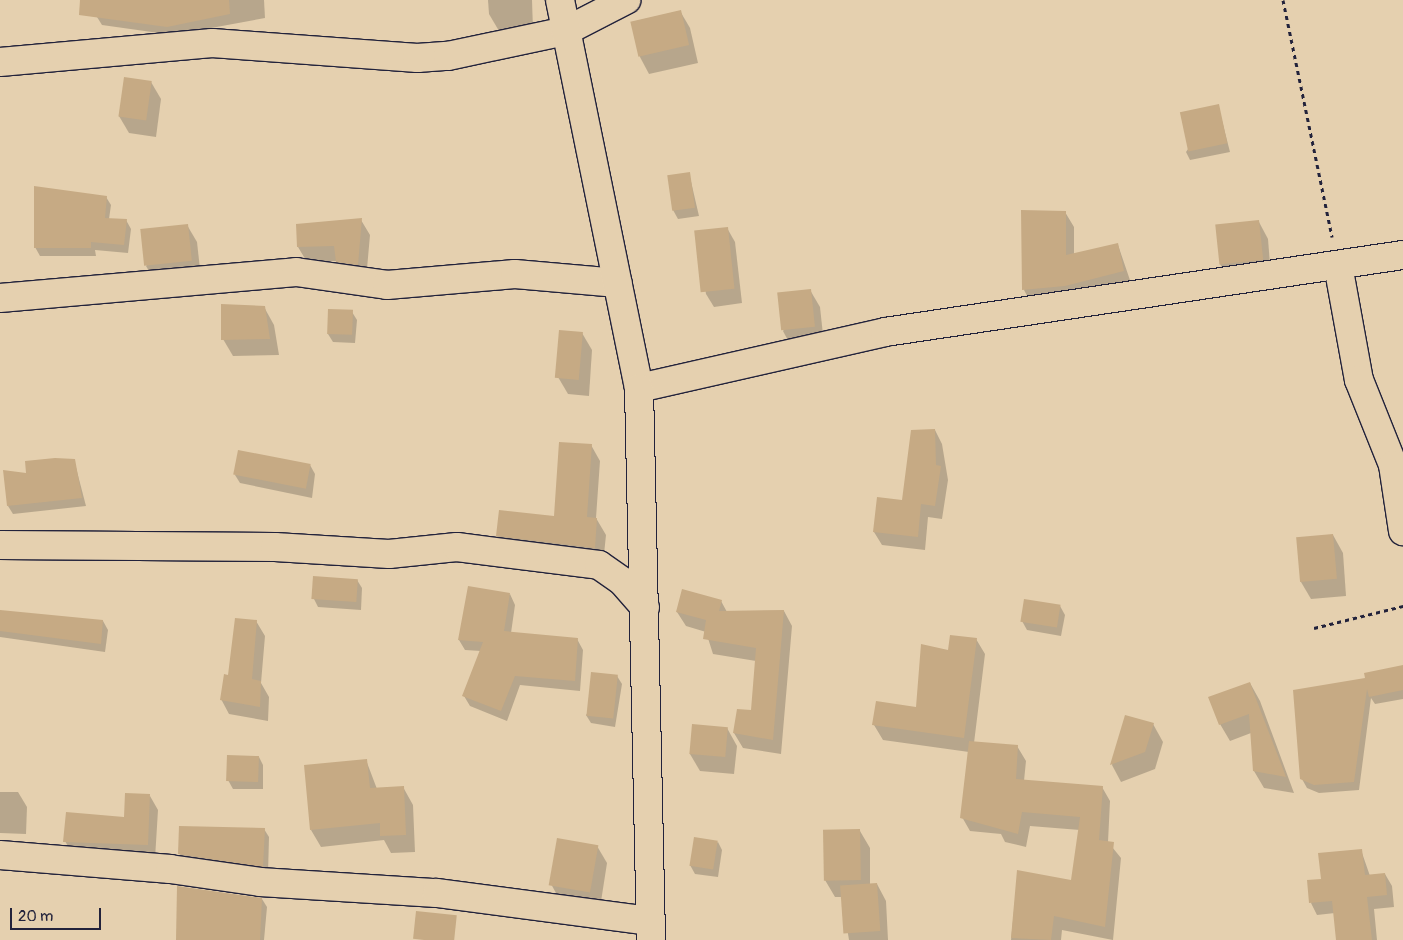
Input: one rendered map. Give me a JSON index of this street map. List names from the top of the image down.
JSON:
{
  "scale_bar": "20 m"
}
